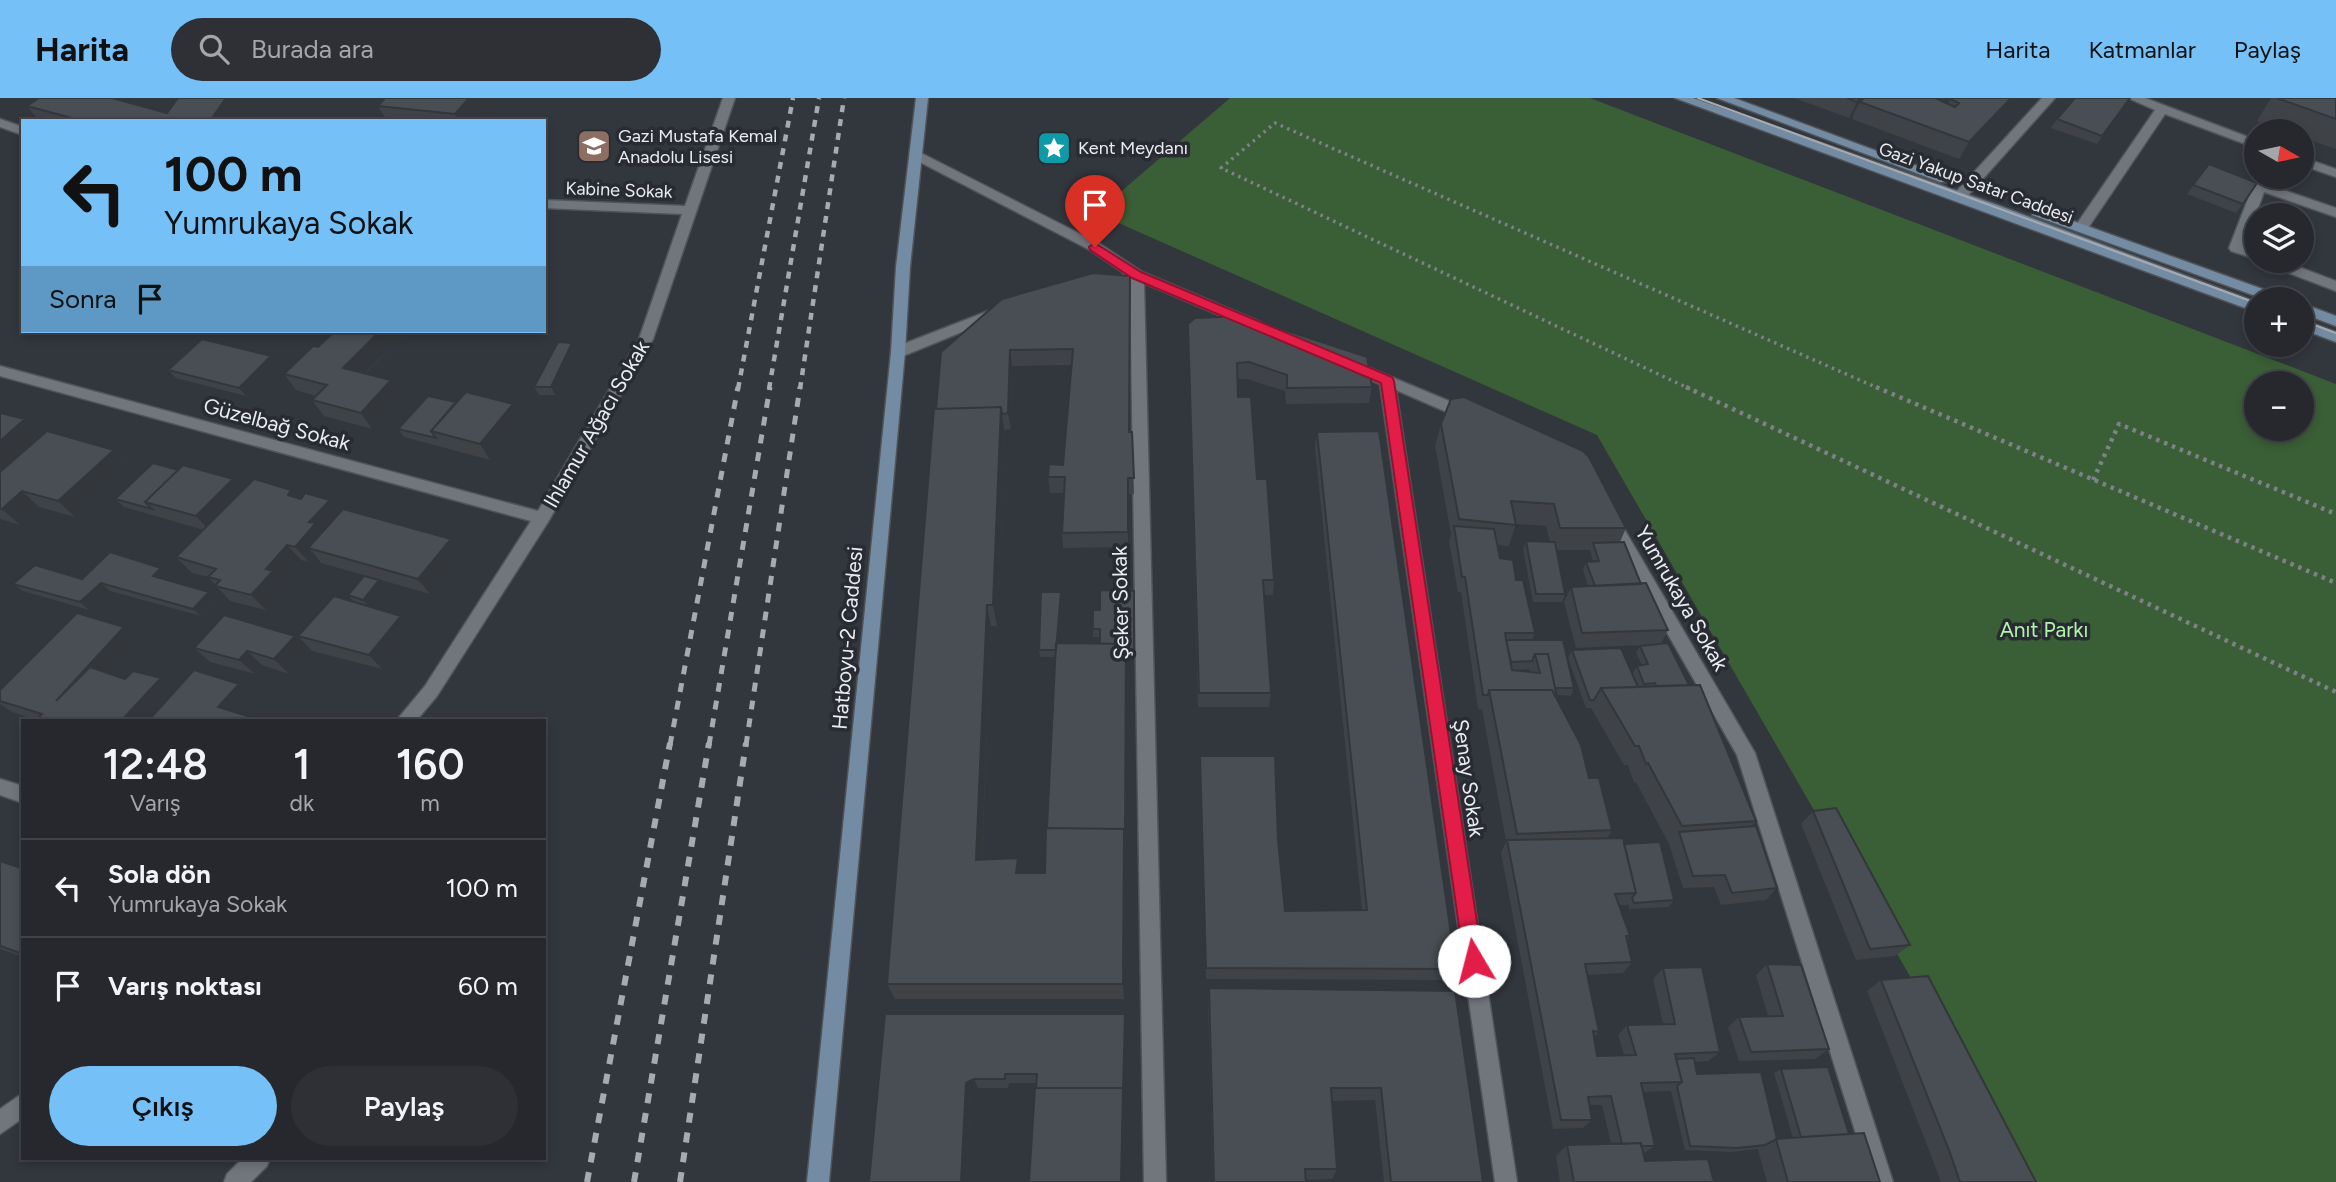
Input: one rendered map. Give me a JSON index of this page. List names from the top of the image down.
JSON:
{
  "streets": {
    "main road": ["Gazi Yakup Satar Caddesi", "Hatboyu-2 Caddesi"],
    "street": [
      "Kabine Sokak",
      "Güzelbağ Sokak",
      "Ihlamur Ağacı Sokak",
      "Yumrukaya Sokak",
      "Şeker Sokak",
      "Şenay Sokak"
    ]
  },
  "crossings": [
    ["Kabine Sokak", "Ihlamur Ağacı Sokak"],
    ["Güzelbağ Sokak", "Ihlamur Ağacı Sokak"]
  ],
  "parks": ["Anıt Parkı"],
  "places": {
    "school or university": ["Gazi Mustafa Kemal Anadolu Lisesi"],
    "place": ["Kent Meydanı"]
  },
  "north": "right",
  "page": {
    "header": "Harita",
    "search": "Burada ara",
    "nav": ["Harita", "Katmanlar", "Paylaş"],
    "map_buttons": ["+", "−"],
    "turn": ["100 m", "Yumrukaya Sokak"],
    "then": "Sonra",
    "eta": [
      "12:48",
      "Varış",
      "1",
      "dk",
      "160",
      "m"
    ],
    "list": [
      {
        "name": "Sola dön",
        "note": "Yumrukaya Sokak",
        "value": "100 m"
      },
      {
        "name": "Varış noktası",
        "value": "60 m"
      }
    ],
    "buttons": ["Çıkış", "Paylaş"]
  }
}
